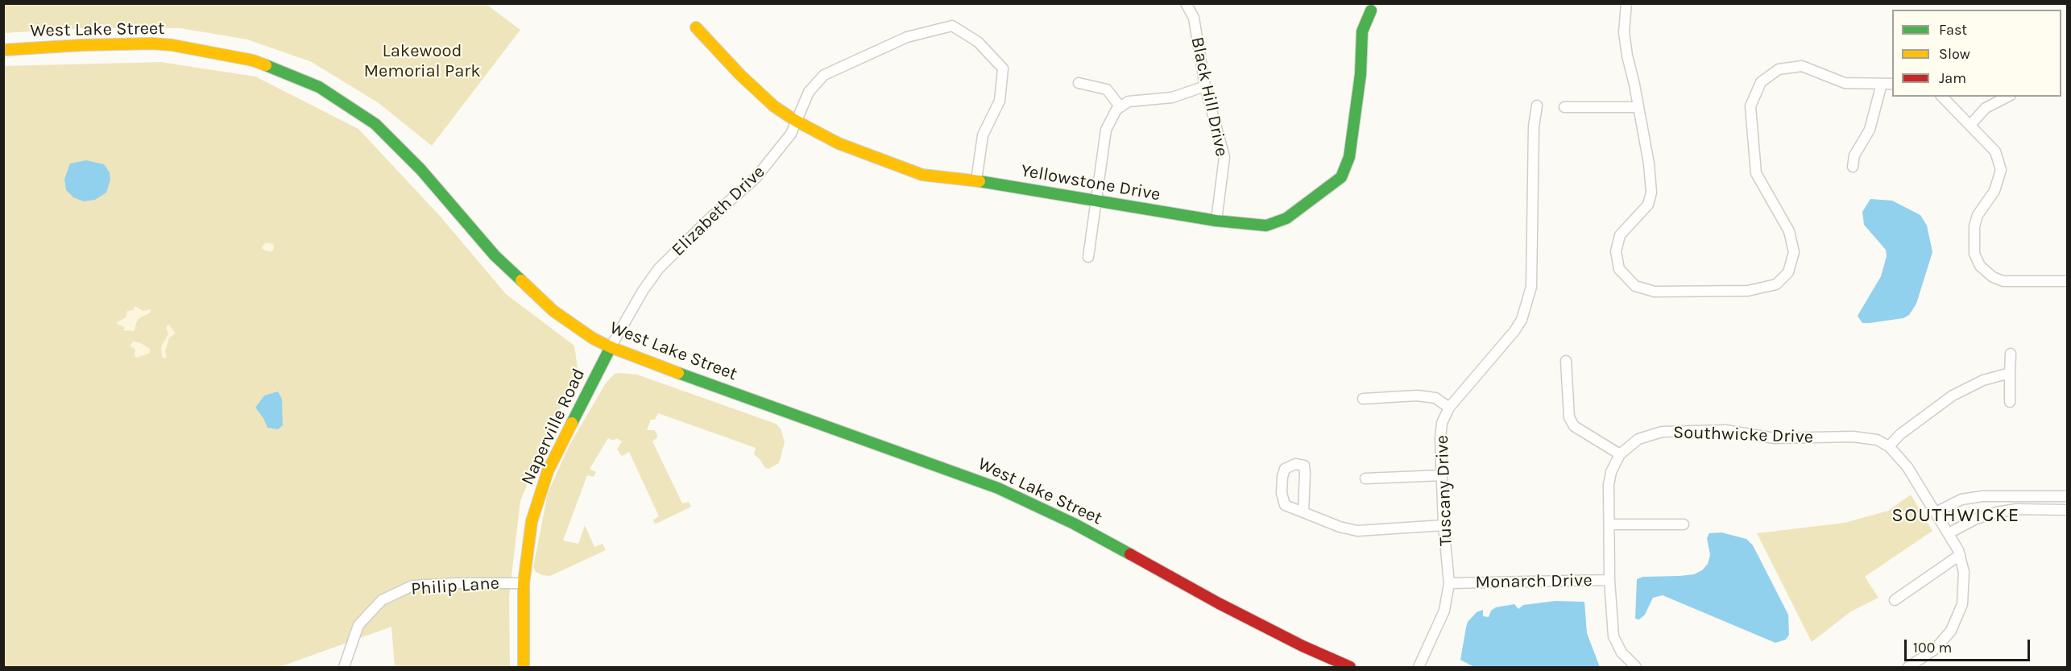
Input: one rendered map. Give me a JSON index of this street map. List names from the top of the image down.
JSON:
{
  "streets": {
    "main road": ["West Lake Street", "Yellowstone Drive", "Naperville Road"],
    "street": [
      "Black Hill Drive",
      "Elizabeth Drive",
      "Southwicke Drive",
      "Tuscany Drive",
      "Monarch Drive",
      "Philip Lane"
    ]
  },
  "crossings": [
    ["West Lake Street", "Elizabeth Drive"],
    ["West Lake Street", "Naperville Road"],
    ["Black Hill Drive", "Yellowstone Drive"],
    ["Yellowstone Drive", "Elizabeth Drive"],
    ["Elizabeth Drive", "Naperville Road"],
    ["Naperville Road", "Philip Lane"],
    ["Southwicke Drive", "Monarch Drive"],
    ["Tuscany Drive", "Monarch Drive"]
  ],
  "districts": ["SOUTHWICKE"],
  "parks": ["Lakewood Memorial Park"],
  "legend": ["Fast", "Slow", "Jam"],
  "scale_bar": "100 m"
}
